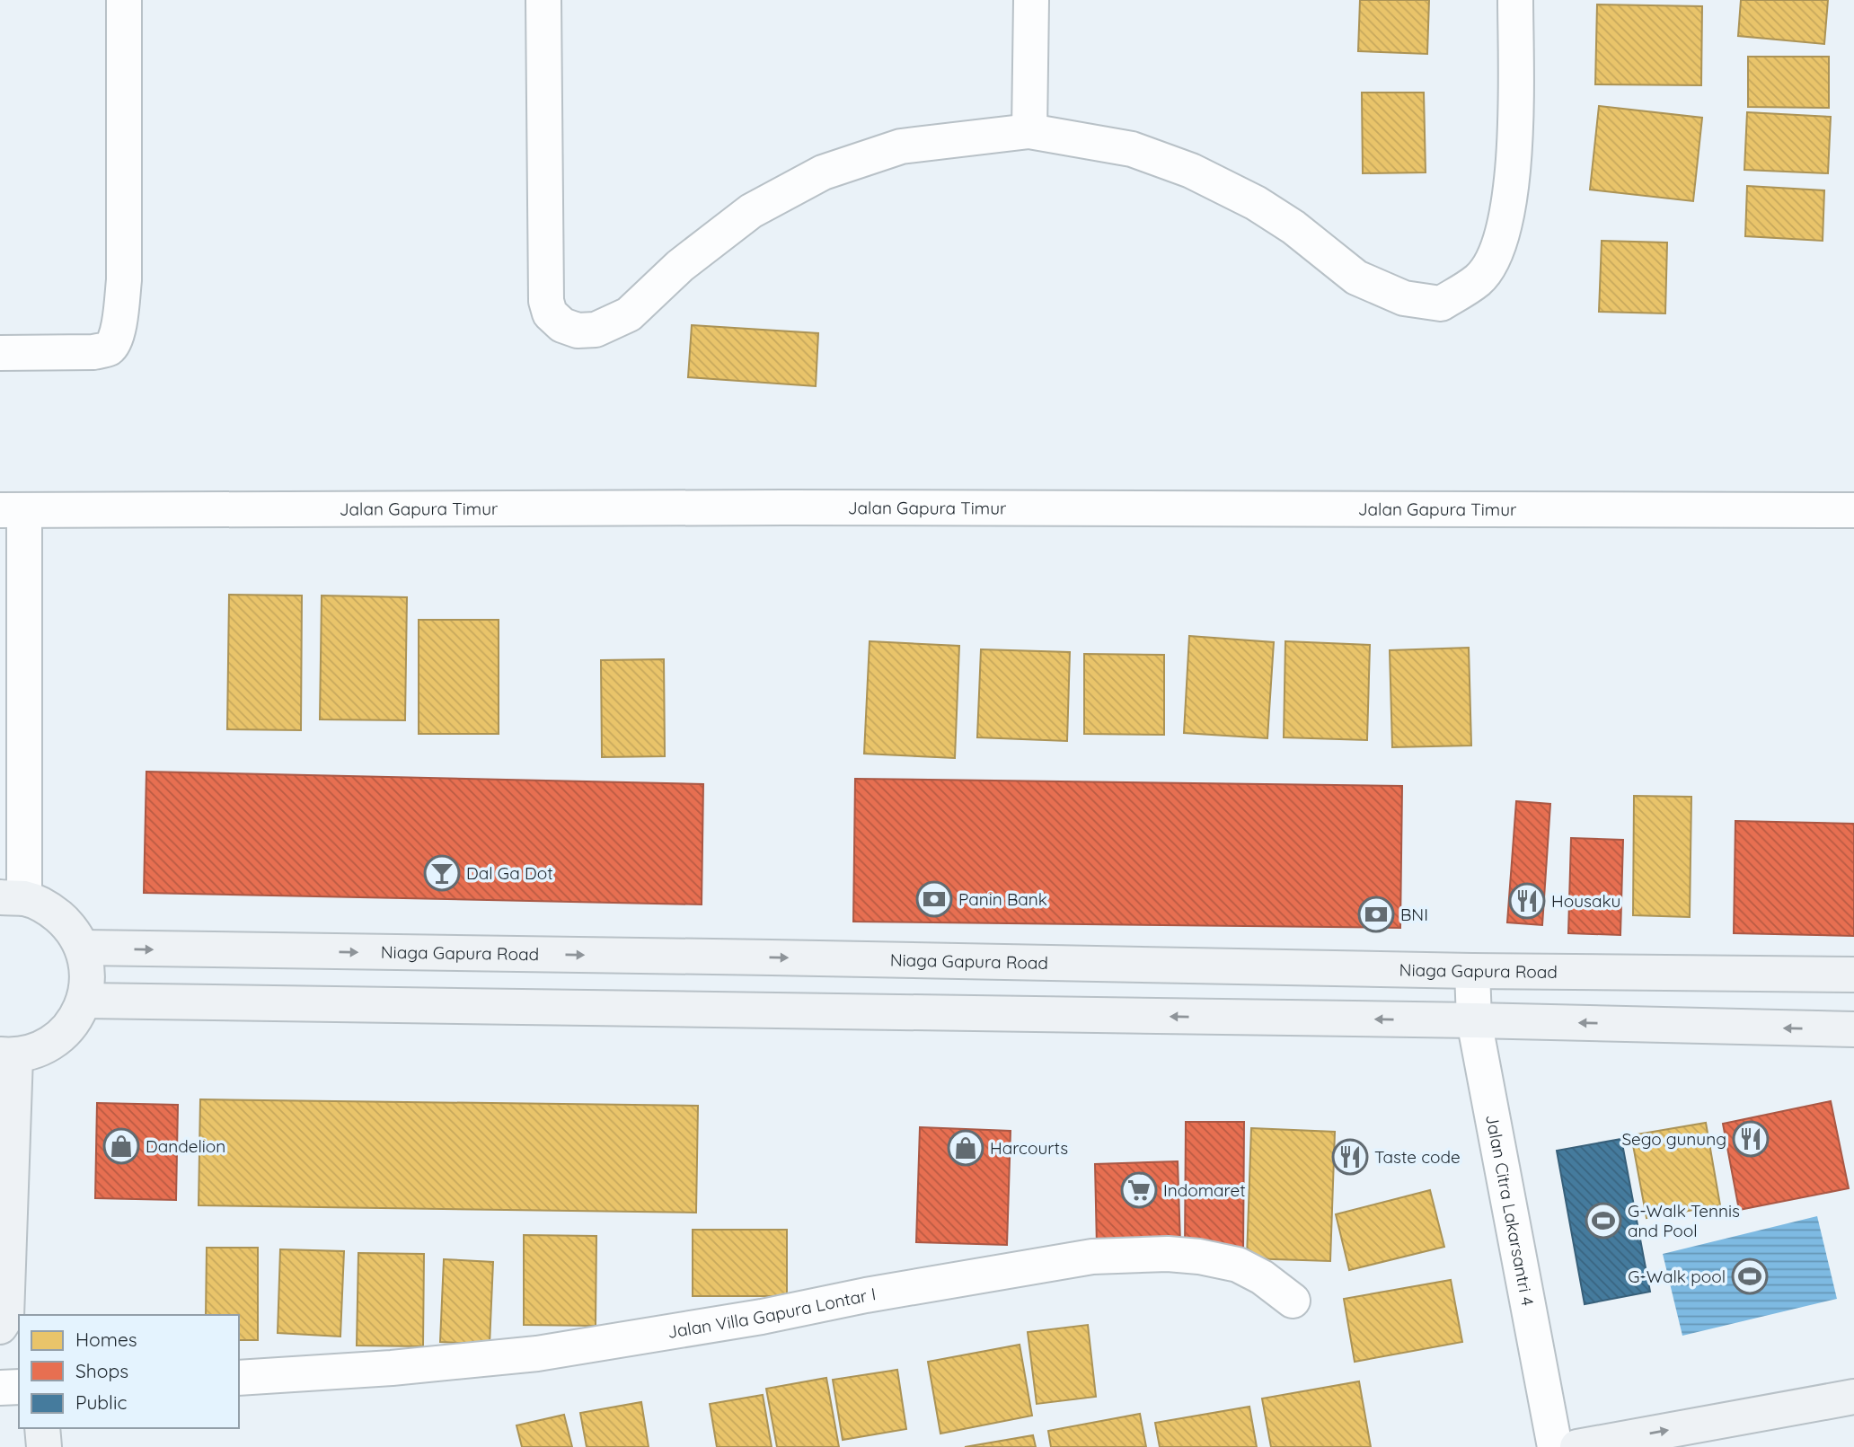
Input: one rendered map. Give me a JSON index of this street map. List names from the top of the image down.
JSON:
{
  "streets": {
    "street": [
      "Jalan Gapura Timur",
      "Niaga Gapura Road",
      "Jalan Citra Lakarsantri 4",
      "Jalan Villa Gapura Lontar I"
    ]
  },
  "crossings": [
    ["Niaga Gapura Road", "Jalan Citra Lakarsantri 4"]
  ],
  "places": {
    "bar": ["Dal Ga Dot"],
    "bank": ["Panin Bank", "BNI"],
    "restaurant": ["Housaku", "Sego gunung", "Taste code"],
    "shop": ["Dandelion", "Harcourts"],
    "supermarket": ["Indomaret"],
    "sports": ["G-Walk Tennis and Pool", "G-Walk pool"]
  },
  "legend": ["Homes", "Shops", "Public"]
}
